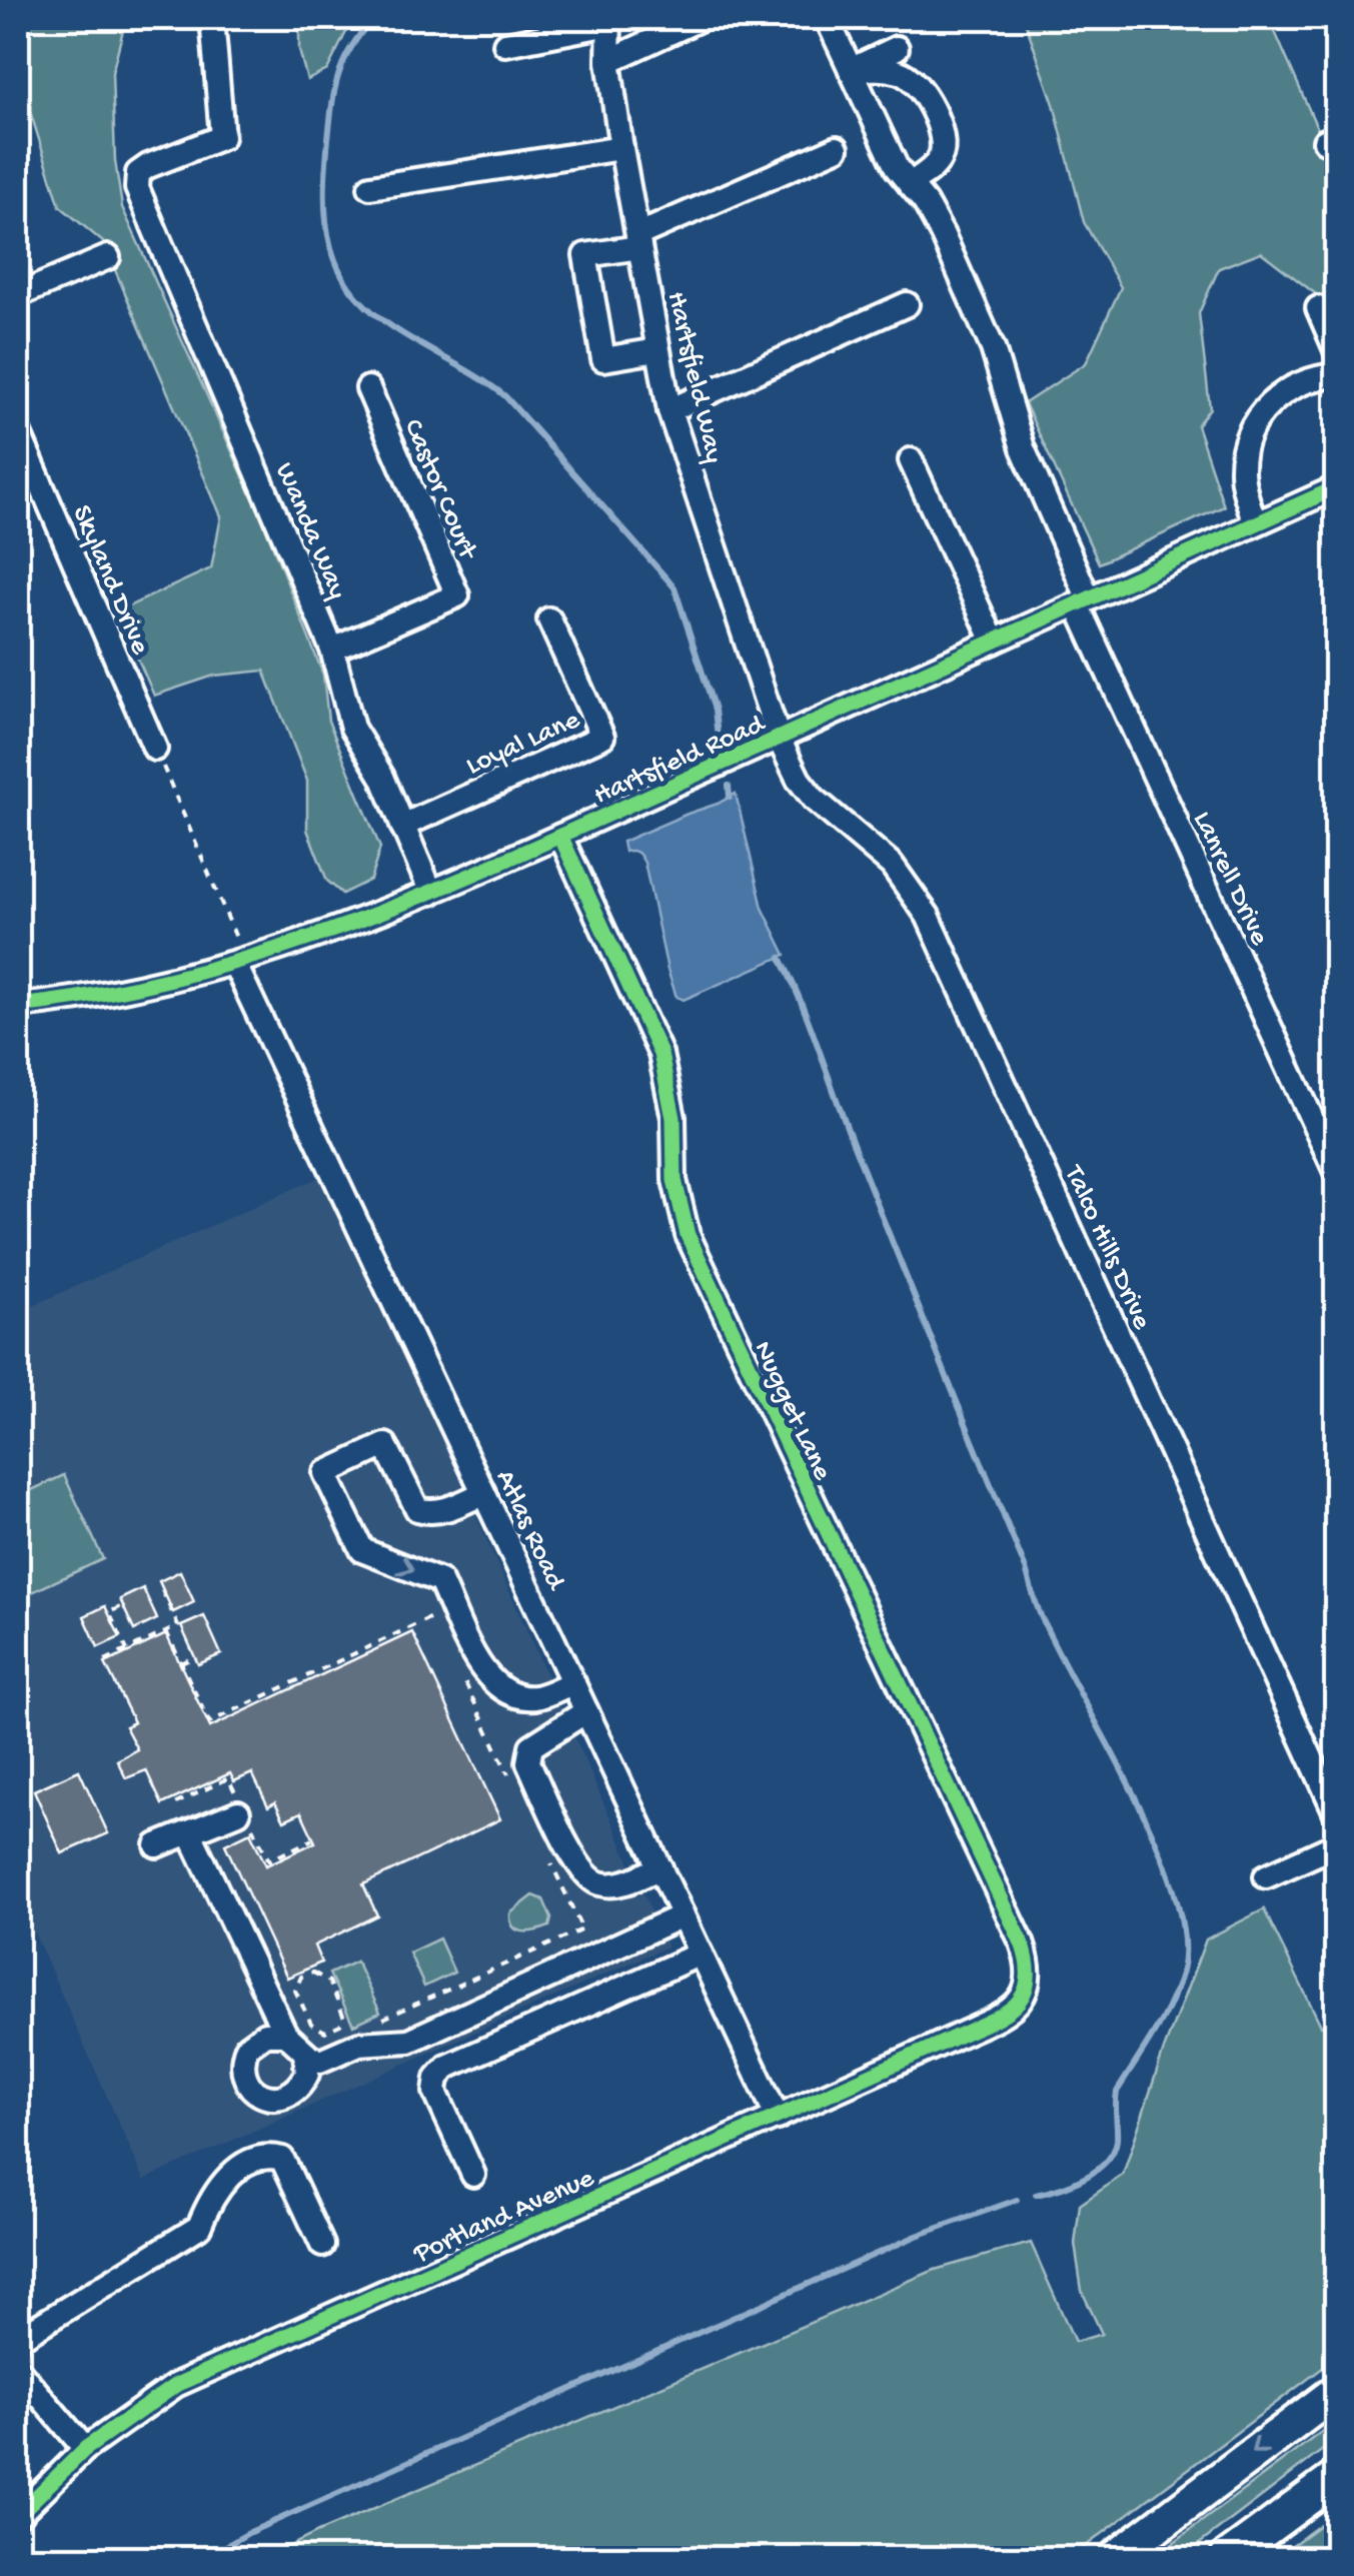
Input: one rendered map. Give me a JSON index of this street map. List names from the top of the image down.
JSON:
{
  "streets": {
    "street": [
      "Hartsfield Way",
      "Castor Court",
      "Wanda Way",
      "Skyland Drive",
      "Loyal Lane",
      "Hartsfield Road",
      "Lanrell Drive",
      "Talco Hills Drive",
      "Nugget Lane",
      "Atlas Road",
      "Portland Avenue"
    ]
  },
  "crossings": [
    ["Hartsfield Way", "Hartsfield Road"],
    ["Hartsfield Way", "Talco Hills Drive"],
    ["Castor Court", "Wanda Way"],
    ["Wanda Way", "Loyal Lane"],
    ["Wanda Way", "Hartsfield Road"],
    ["Hartsfield Road", "Lanrell Drive"],
    ["Hartsfield Road", "Talco Hills Drive"],
    ["Hartsfield Road", "Nugget Lane"],
    ["Hartsfield Road", "Atlas Road"],
    ["Nugget Lane", "Portland Avenue"],
    ["Atlas Road", "Portland Avenue"]
  ]
}
